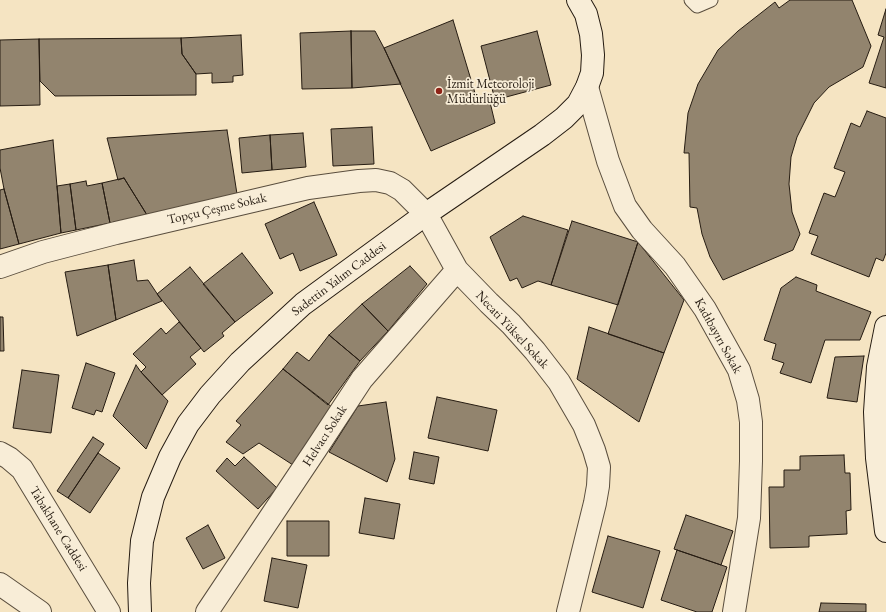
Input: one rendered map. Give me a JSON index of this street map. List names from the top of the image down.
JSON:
{
  "streets": {
    "street": [
      "Topçu Çeşme Sokak",
      "Sadettin Yalım Caddesi",
      "Necati Yüksel Sokak",
      "Kadıbayırı Sokak",
      "Helvacı Sokak",
      "Tabakhane Caddesi"
    ]
  },
  "crossings": [
    ["Topçu Çeşme Sokak", "Sadettin Yalım Caddesi"],
    ["Topçu Çeşme Sokak", "Necati Yüksel Sokak"],
    ["Sadettin Yalım Caddesi", "Necati Yüksel Sokak"],
    ["Sadettin Yalım Caddesi", "Kadıbayırı Sokak"],
    ["Necati Yüksel Sokak", "Helvacı Sokak"]
  ],
  "places": ["İzmit Meteoroloji Müdürlüğü"]
}
